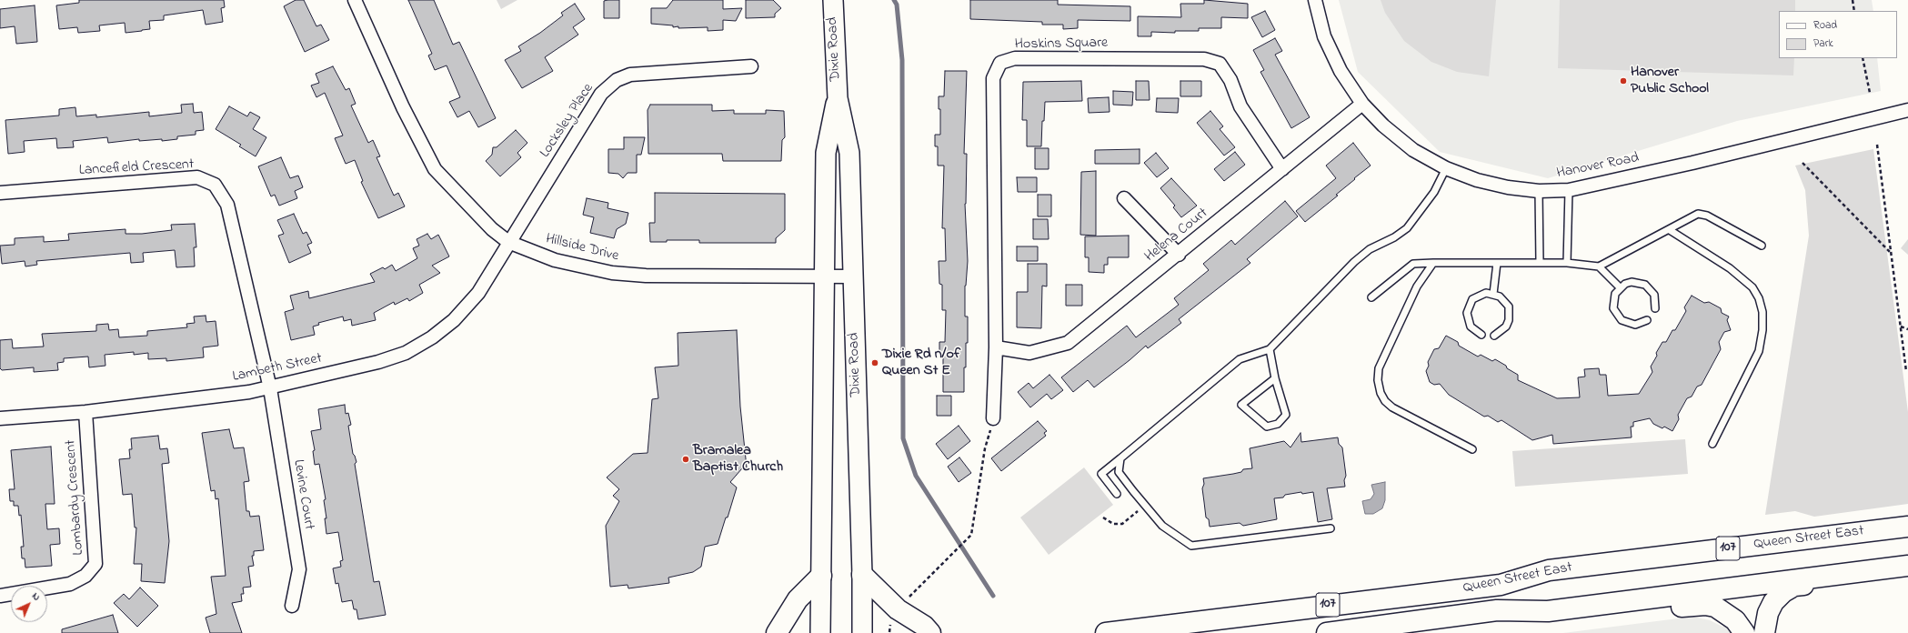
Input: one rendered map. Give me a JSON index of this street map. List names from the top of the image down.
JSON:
{
  "streets": {
    "main road": ["Dixie Road", "Queen Street East", "107"],
    "street": [
      "Hoskins Square",
      "Locksley Place",
      "Hanover Road",
      "Lancefield Crescent",
      "Helena Court",
      "Hillside Drive",
      "Lambeth Street",
      "Levine Court",
      "Lombardy Crescent"
    ]
  },
  "crossings": [
    ["Hoskins Square", "Helena Court"],
    ["Dixie Road", "Hillside Drive"],
    ["Locksley Place", "Hillside Drive"],
    ["Locksley Place", "Lambeth Street"],
    ["Hanover Road", "Helena Court"],
    ["Lancefield Crescent", "Lambeth Street"],
    ["Lancefield Crescent", "Levine Court"],
    ["Hillside Drive", "Lambeth Street"],
    ["Lambeth Street", "Levine Court"],
    ["Lambeth Street", "Lombardy Crescent"]
  ],
  "places": ["Hanover Public School", "Dixie Rd n/of Queen St E", "Bramalea Baptist Church"],
  "legend": ["Road", "Park"],
  "north": "top right"
}
